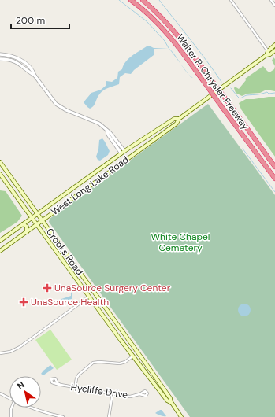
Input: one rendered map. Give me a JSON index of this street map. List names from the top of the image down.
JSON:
{
  "streets": {
    "highway": ["Walter P. Chrysler Freeway"],
    "main road": ["West Long Lake Road", "Crooks Road"],
    "street": ["Hycliffe Drive"]
  },
  "crossings": [
    ["West Long Lake Road", "Crooks Road"]
  ],
  "parks": ["White Chapel Cemetery"],
  "places": {
    "health": ["UnaSource Surgery Center", "UnaSource Health"]
  },
  "scale_bar": "200 m",
  "north": "top left"
}
